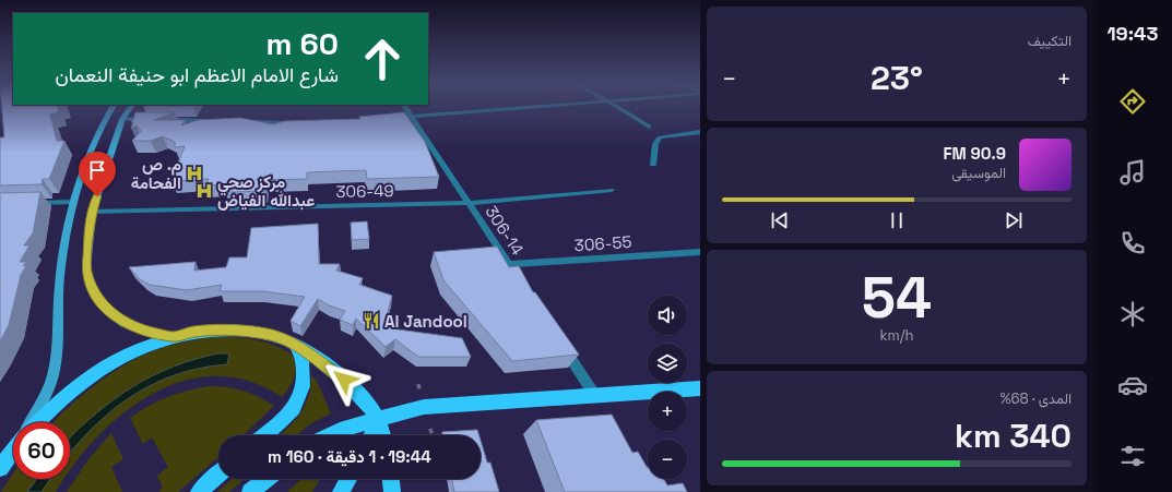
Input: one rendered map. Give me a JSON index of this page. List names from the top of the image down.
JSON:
{
  "streets": {
    "street": ["306-49", "306-14", "306-55"]
  },
  "crossings": [
    ["306-49", "306-14"],
    ["306-14", "306-55"]
  ],
  "places": {
    "hospital": ["م. ص الفحامة", "مركز صحي عبدالله الفياض"],
    "restaurant": ["Al Jandool"]
  },
  "page": {
    "tabs": "19:43",
    "tile": [
      "التكييف",
      ["54", "km/h"],
      ["المدى · 68%", "340 km"]
    ],
    "turn": ["60 m", "شارع الامام الاعظم ابو حنيفة النعمان"],
    "heat": ["−", "23°", "+"],
    "song": ["90.9 FM", "الموسيقى"],
    "map_buttons": ["+", "−"],
    "limit": "60",
    "trip": "19:44 · 1 دقيقة · 160 m"
  }
}
